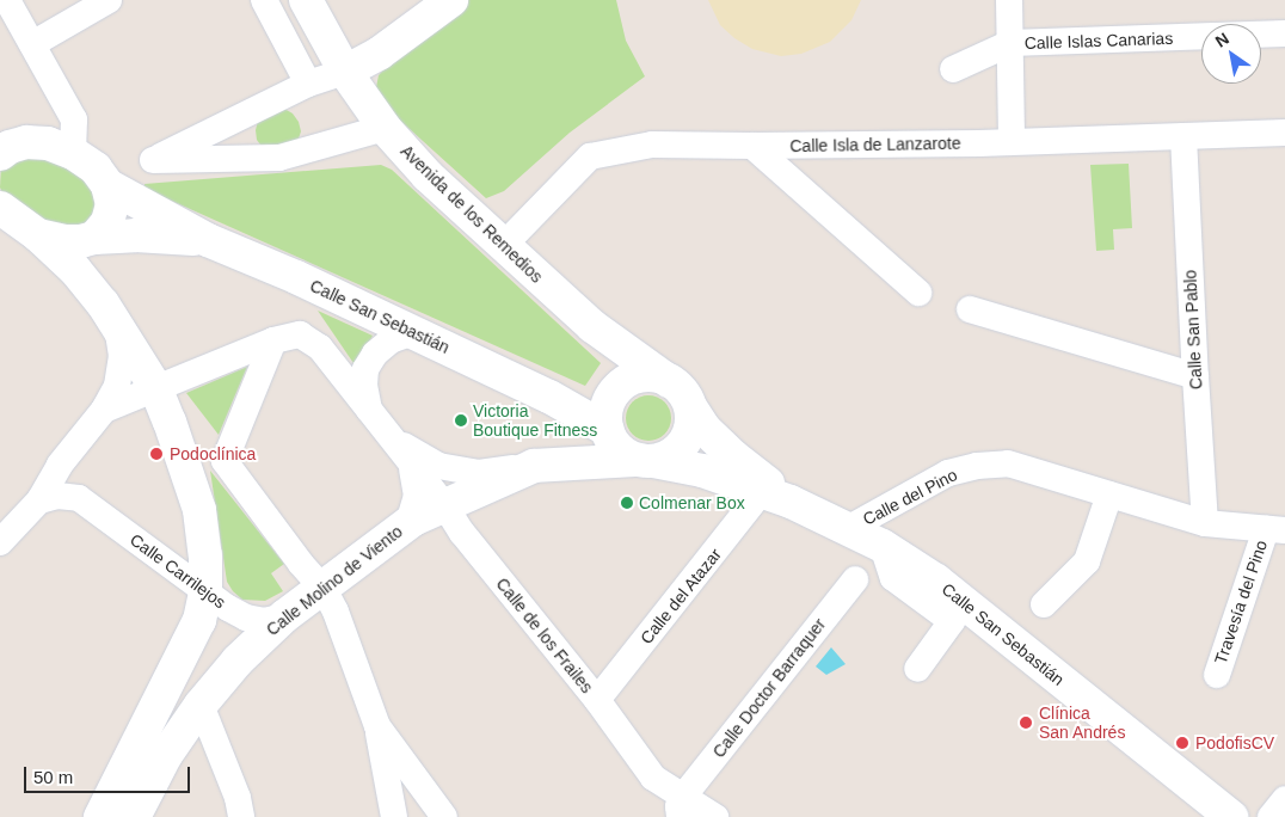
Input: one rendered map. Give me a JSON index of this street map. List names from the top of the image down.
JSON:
{
  "streets": {
    "main road": ["Avenida de los Remedios", "Calle San Sebastián", "Calle Molino de Viento"],
    "street": [
      "Calle Islas Canarias",
      "Calle Isla de Lanzarote",
      "Calle San Pablo",
      "Calle del Pino",
      "Calle Carrilejos",
      "Calle del Atazar",
      "Travesía del Pino",
      "Calle de los Frailes",
      "Calle Doctor Barraquer"
    ]
  },
  "crossings": [
    ["Calle Isla de Lanzarote", "Avenida de los Remedios"],
    ["Calle Isla de Lanzarote", "Calle San Pablo"],
    ["Avenida de los Remedios", "Calle San Sebastián"],
    ["Avenida de los Remedios", "Calle Molino de Viento"],
    ["Calle San Sebastián", "Calle del Pino"],
    ["Calle San Sebastián", "Calle Molino de Viento"],
    ["Calle San Sebastián", "Calle del Atazar"],
    ["Calle San Sebastián", "Calle de los Frailes"],
    ["Calle San Pablo", "Calle del Pino"],
    ["Calle del Pino", "Travesía del Pino"],
    ["Calle Carrilejos", "Calle Molino de Viento"],
    ["Calle Molino de Viento", "Calle del Atazar"],
    ["Calle Molino de Viento", "Calle de los Frailes"],
    ["Calle del Atazar", "Calle de los Frailes"],
    ["Calle de los Frailes", "Calle Doctor Barraquer"]
  ],
  "places": [
    "Victoria Boutique Fitness",
    "Podoclínica",
    "Colmenar Box",
    "Clínica San Andrés",
    "PodofisCV"
  ],
  "scale_bar": "50 m",
  "north": "top left"
}
